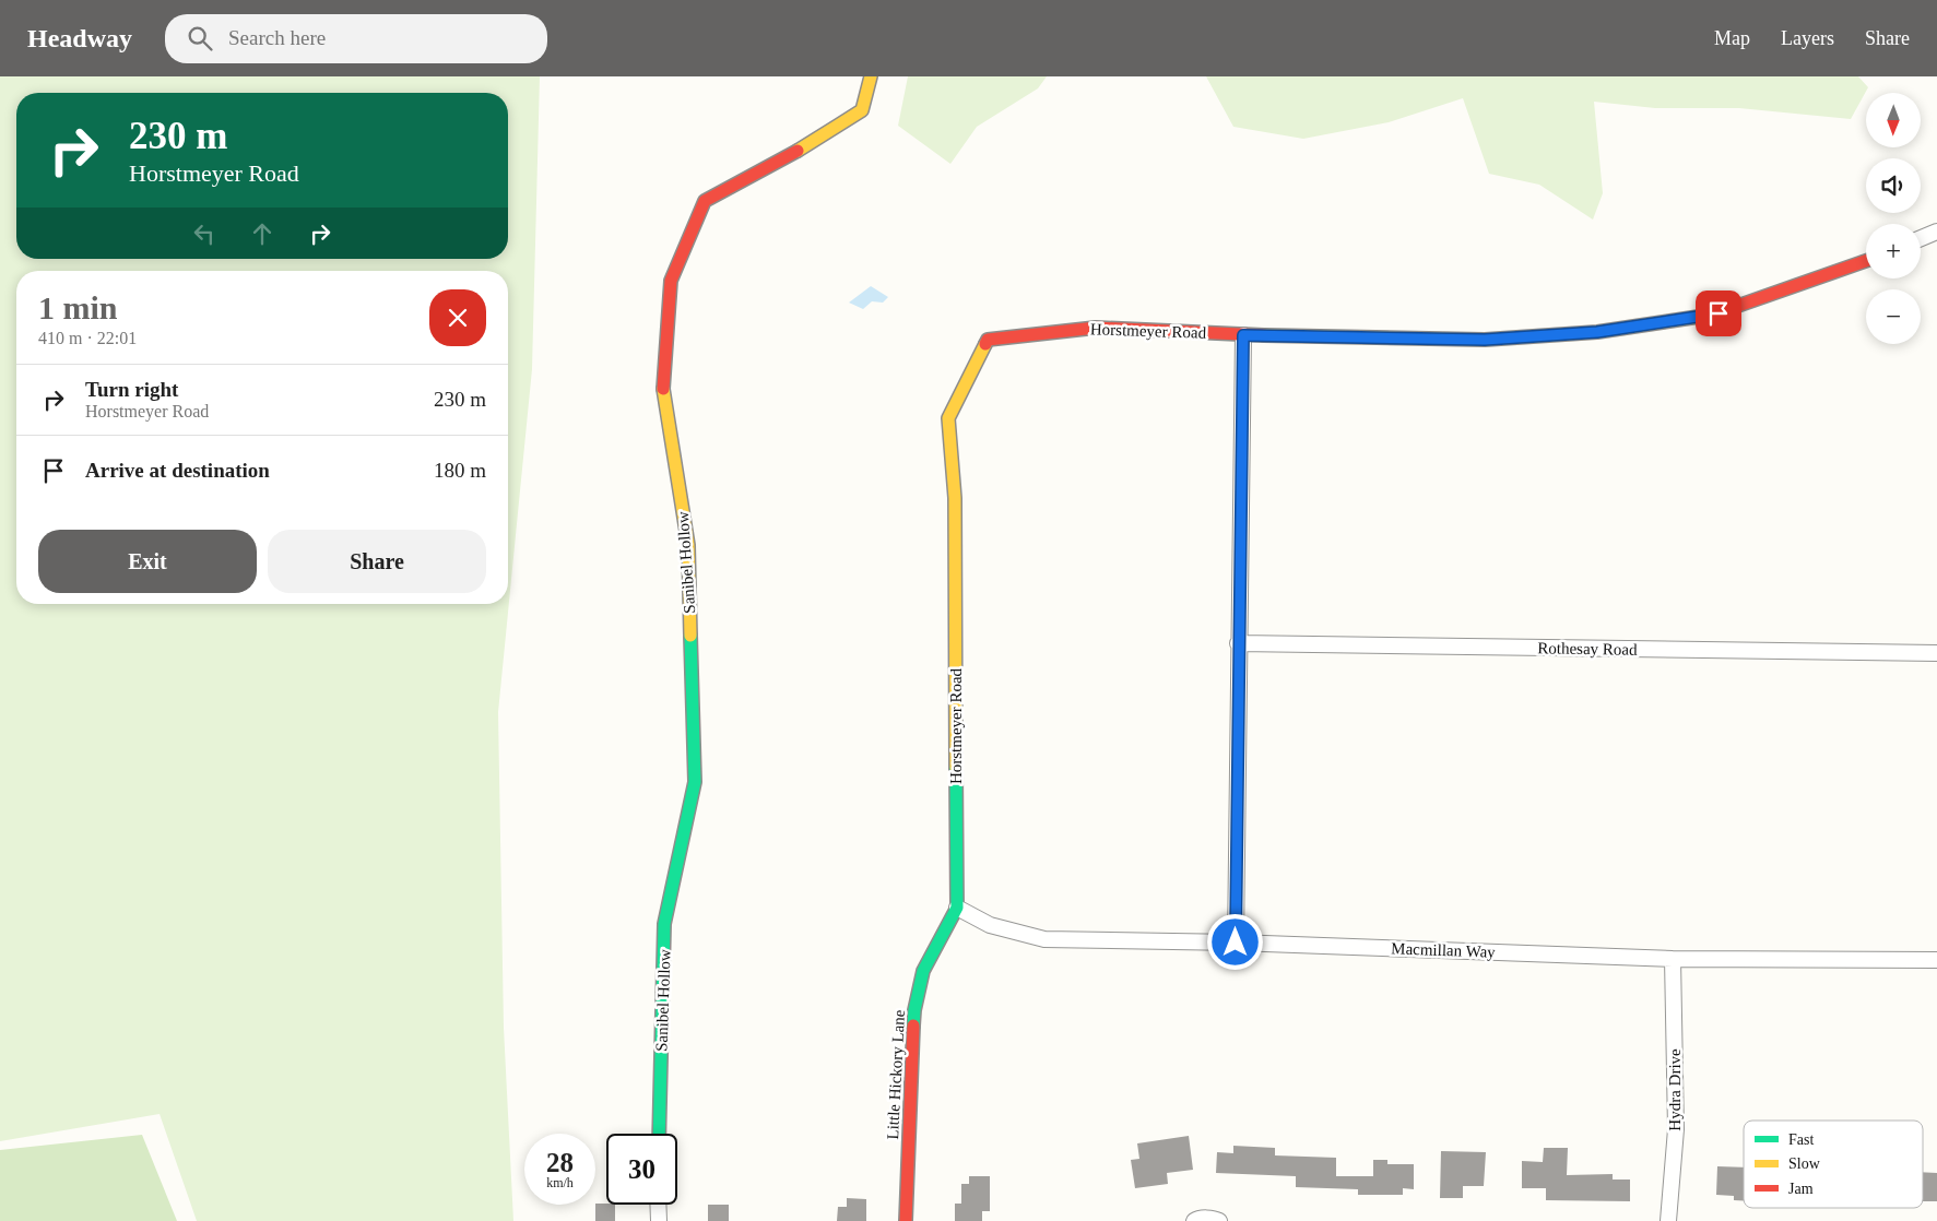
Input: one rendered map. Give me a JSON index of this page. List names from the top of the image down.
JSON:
{
  "streets": {
    "street": [
      "Horstmeyer Road",
      "Sanibel Hollow",
      "Rothesay Road",
      "Macmillan Way",
      "Little Hickory Lane",
      "Hydra Drive"
    ]
  },
  "crossings": [
    ["Horstmeyer Road", "Macmillan Way"],
    ["Horstmeyer Road", "Little Hickory Lane"],
    ["Macmillan Way", "Little Hickory Lane"],
    ["Macmillan Way", "Hydra Drive"]
  ],
  "legend": ["Fast", "Slow", "Jam"],
  "north": "bottom",
  "page": {
    "header": "Headway",
    "search": "Search here",
    "nav": ["Map", "Layers", "Share"],
    "map_buttons": ["+", "−"],
    "turn": ["230 m", "Horstmeyer Road"],
    "heading": ["1 min", "410 m · 22:01"],
    "list": [
      {
        "name": "Turn right",
        "note": "Horstmeyer Road",
        "value": "230 m"
      },
      {
        "name": "Arrive at destination",
        "value": "180 m"
      }
    ],
    "buttons": ["Exit", "Share"],
    "speed": "28 km/h",
    "limit": "30"
  }
}
